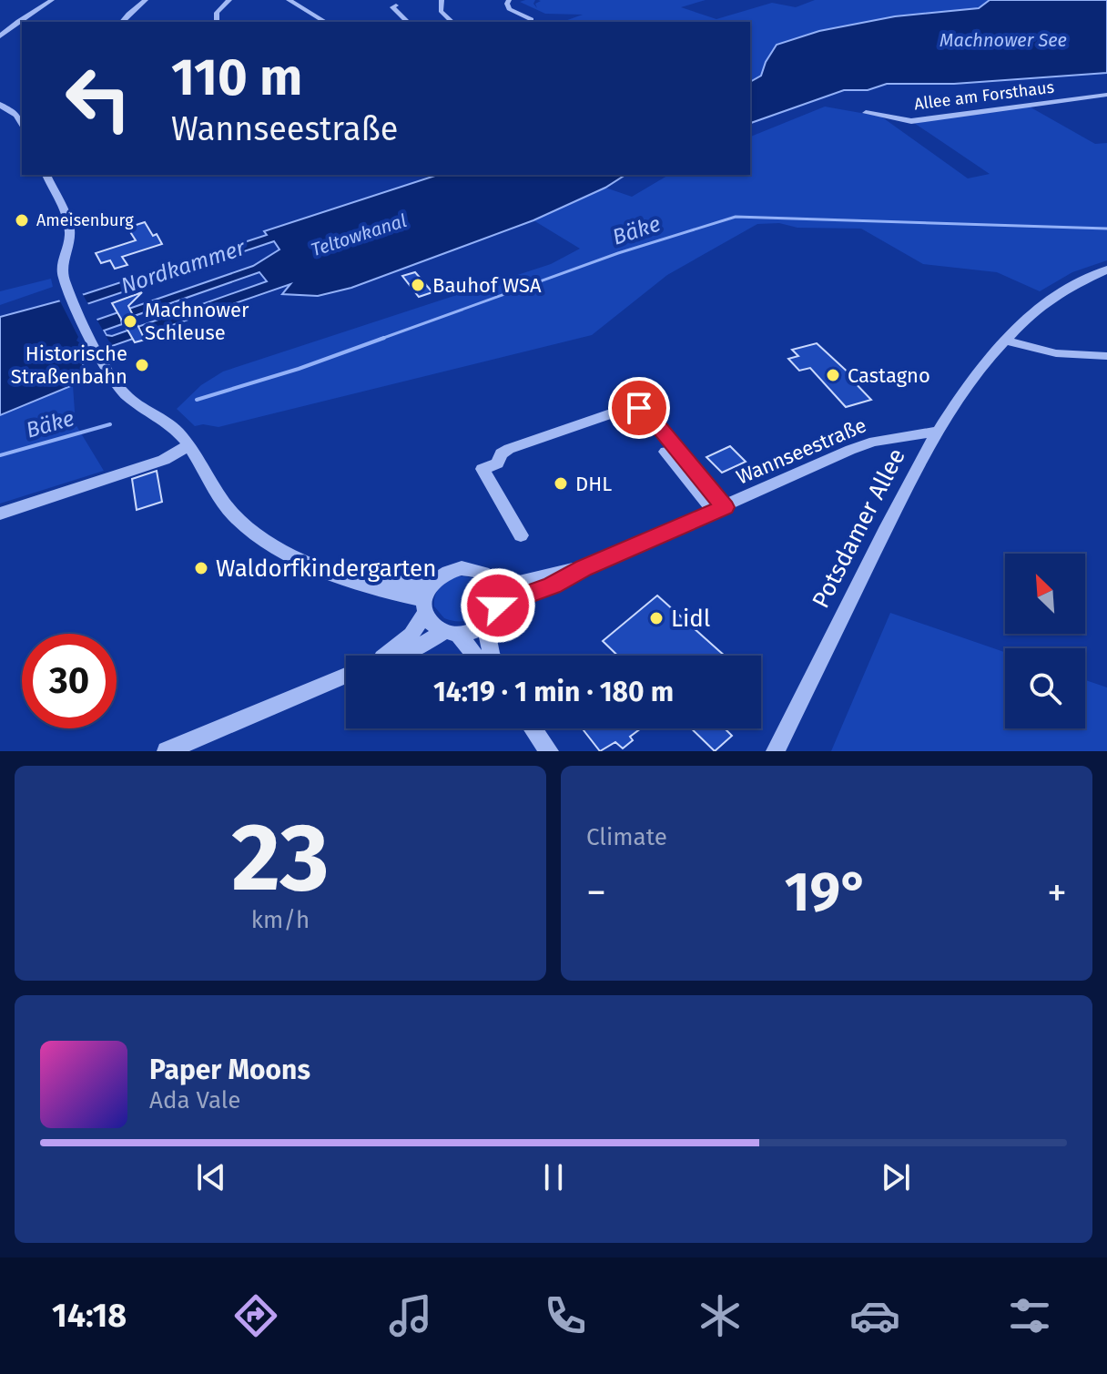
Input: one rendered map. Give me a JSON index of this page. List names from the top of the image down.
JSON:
{
  "streets": {
    "street": ["Allee am Forsthaus", "Wannseestraße", "Potsdamer Allee"]
  },
  "crossings": [
    ["Wannseestraße", "Potsdamer Allee"]
  ],
  "water": [
    "Machnower See",
    "Bäke",
    "Teltowkanal",
    "Nordkammer"
  ],
  "places": [
    "Ameisenburg",
    "Bauhof WSA",
    "Machnower Schleuse",
    "Historische Straßenbahn",
    "Castagno",
    "DHL",
    "Waldorfkindergarten",
    "Lidl"
  ],
  "north": "top left",
  "page": {
    "turn": ["110 m", "Wannseestraße"],
    "limit": "30",
    "trip": "14:19 · 1 min · 180 m",
    "tile": [
      ["23", "km/h"],
      "Climate"
    ],
    "heat": ["−", "19°", "+"],
    "song": ["Paper Moons", "Ada Vale"],
    "tabs": "14:18"
  }
}
